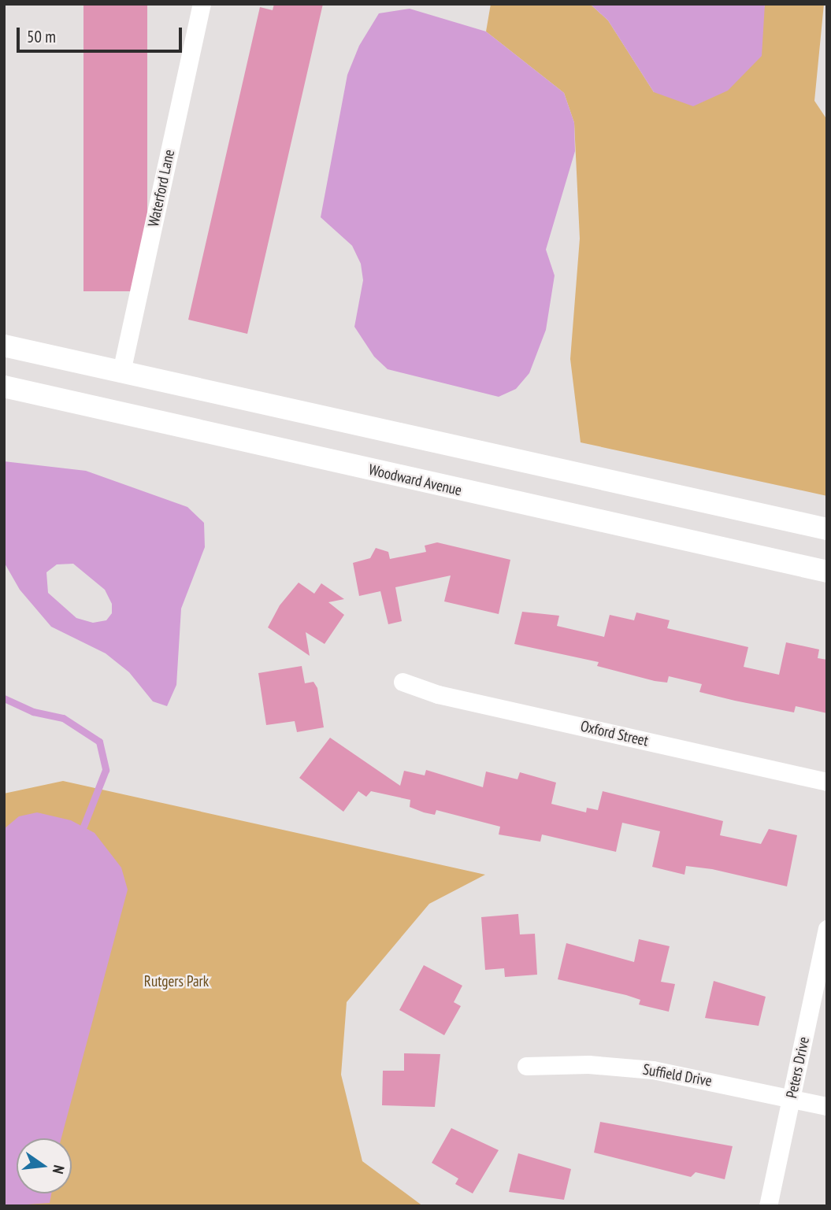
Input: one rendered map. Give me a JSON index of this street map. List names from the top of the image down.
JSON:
{
  "streets": {
    "street": [
      "Waterford Lane",
      "Woodward Avenue",
      "Oxford Street",
      "Peters Drive",
      "Suffield Drive"
    ]
  },
  "crossings": [
    ["Peters Drive", "Suffield Drive"]
  ],
  "parks": ["Rutgers Park"],
  "scale_bar": "50 m",
  "north": "right"
}
